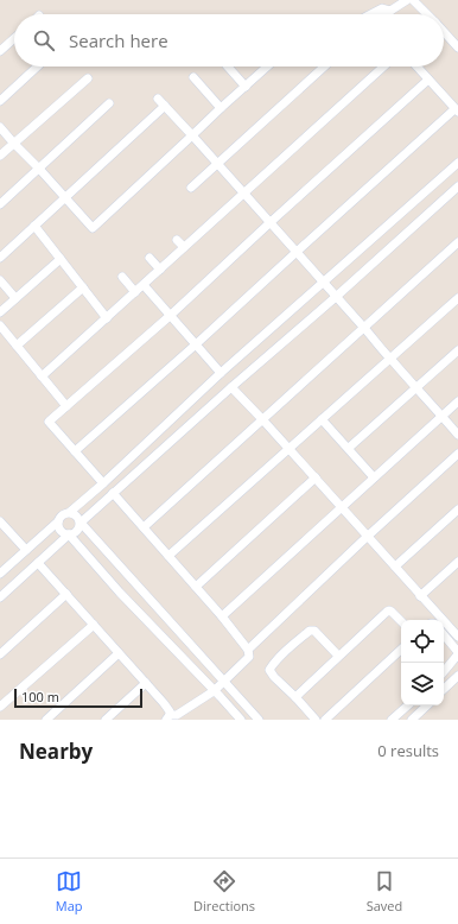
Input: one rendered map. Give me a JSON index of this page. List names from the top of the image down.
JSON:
{
  "scale_bar": "100 m",
  "page": {
    "search": "Search here",
    "scale": "100 m",
    "heading": ["Nearby", "0 results"],
    "nav": ["Map", "Directions", "Saved"]
  }
}
